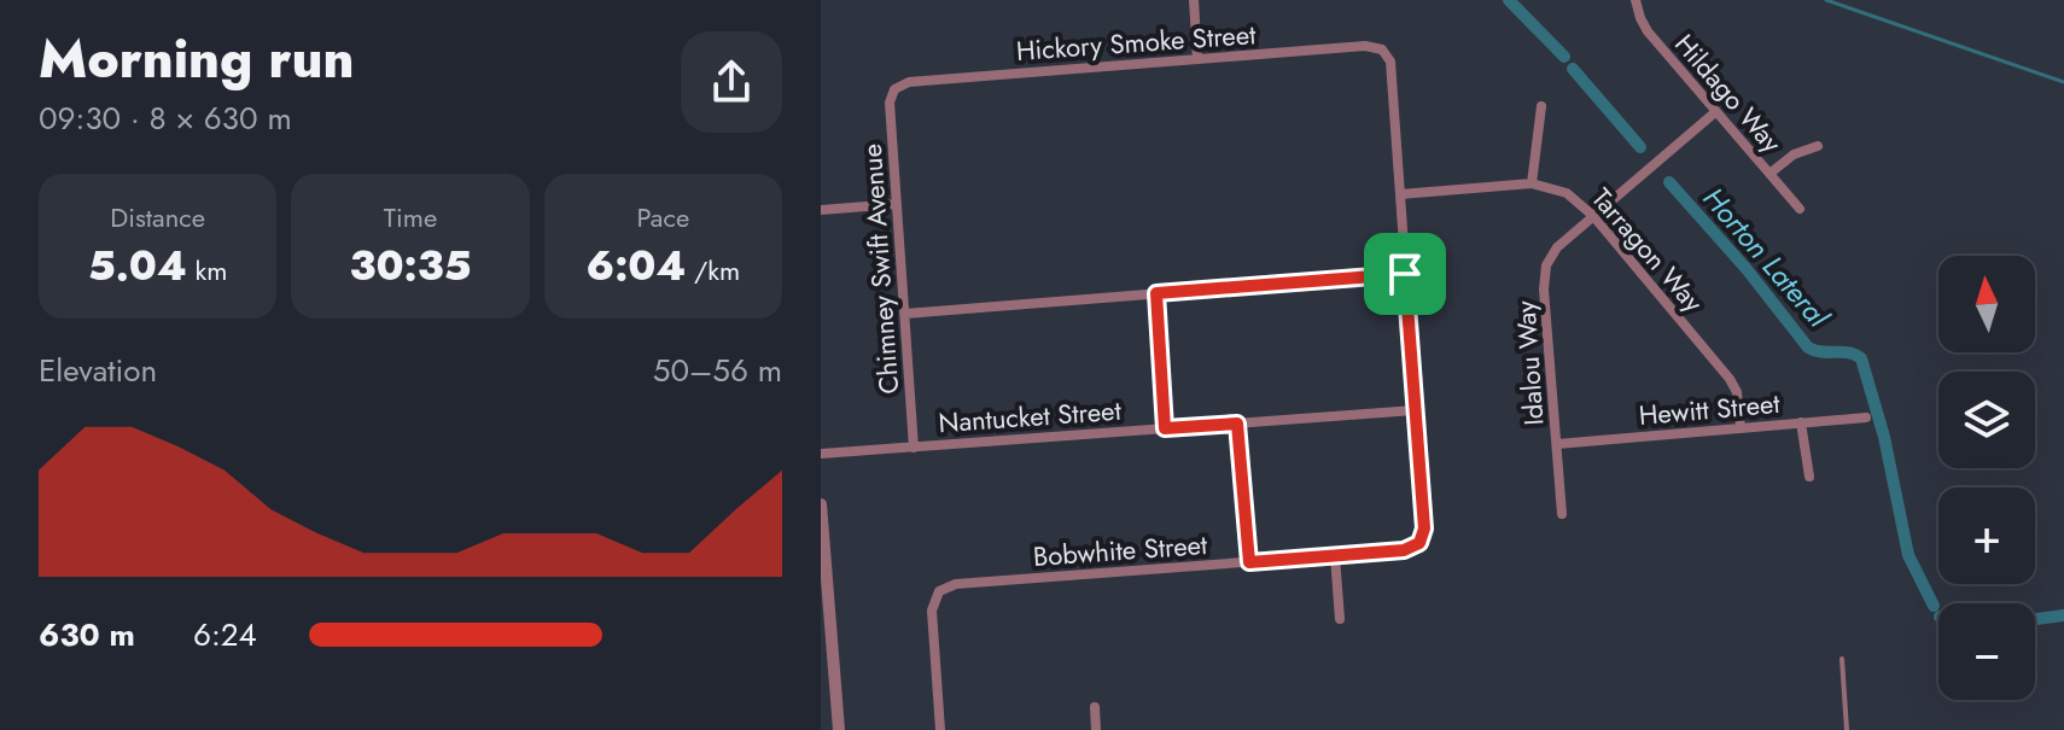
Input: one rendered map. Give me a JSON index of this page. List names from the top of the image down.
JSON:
{
  "streets": {
    "street": [
      "Hickory Smoke Street",
      "Hildago Way",
      "Tarragon Way",
      "Chimney Swift Avenue",
      "Idalou Way",
      "Hewitt Street",
      "Nantucket Street",
      "Bobwhite Street"
    ]
  },
  "crossings": [
    ["Hickory Smoke Street", "Tarragon Way"],
    ["Hickory Smoke Street", "Chimney Swift Avenue"],
    ["Hildago Way", "Idalou Way"],
    ["Tarragon Way", "Idalou Way"],
    ["Tarragon Way", "Hewitt Street"],
    ["Chimney Swift Avenue", "Nantucket Street"],
    ["Idalou Way", "Hewitt Street"],
    ["Nantucket Street", "Bobwhite Street"]
  ],
  "water": ["Horton Lateral"],
  "north": "top",
  "page": {
    "heading": ["Morning run", "09:30 · 8 × 630 m"],
    "stats": [
      ["Distance", "5.04 km"],
      ["Time", "30:35"],
      ["Pace", "6:04 /km"]
    ],
    "map_buttons": ["+", "−"],
    "chart": ["Elevation", "50–56 m"],
    "list": [
      {
        "name": "630 m",
        "note": "6:24"
      }
    ]
  }
}
